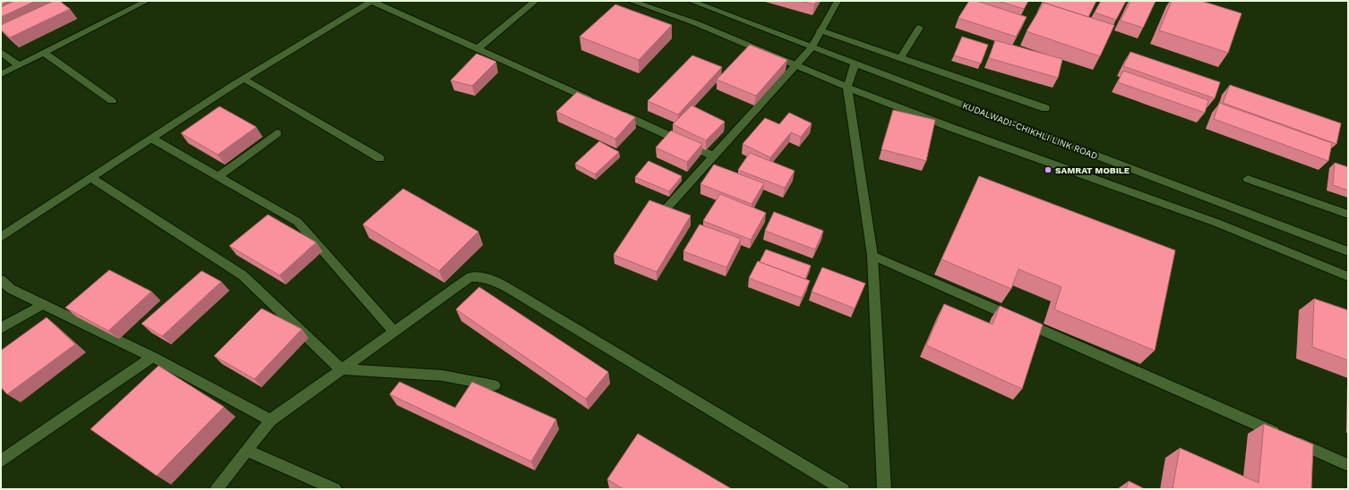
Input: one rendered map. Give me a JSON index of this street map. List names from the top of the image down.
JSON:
{
  "streets": {
    "street": ["KUDALWADI-CHIKHLI LINK ROAD"]
  },
  "places": ["SAMRAT MOBILE"]
}
